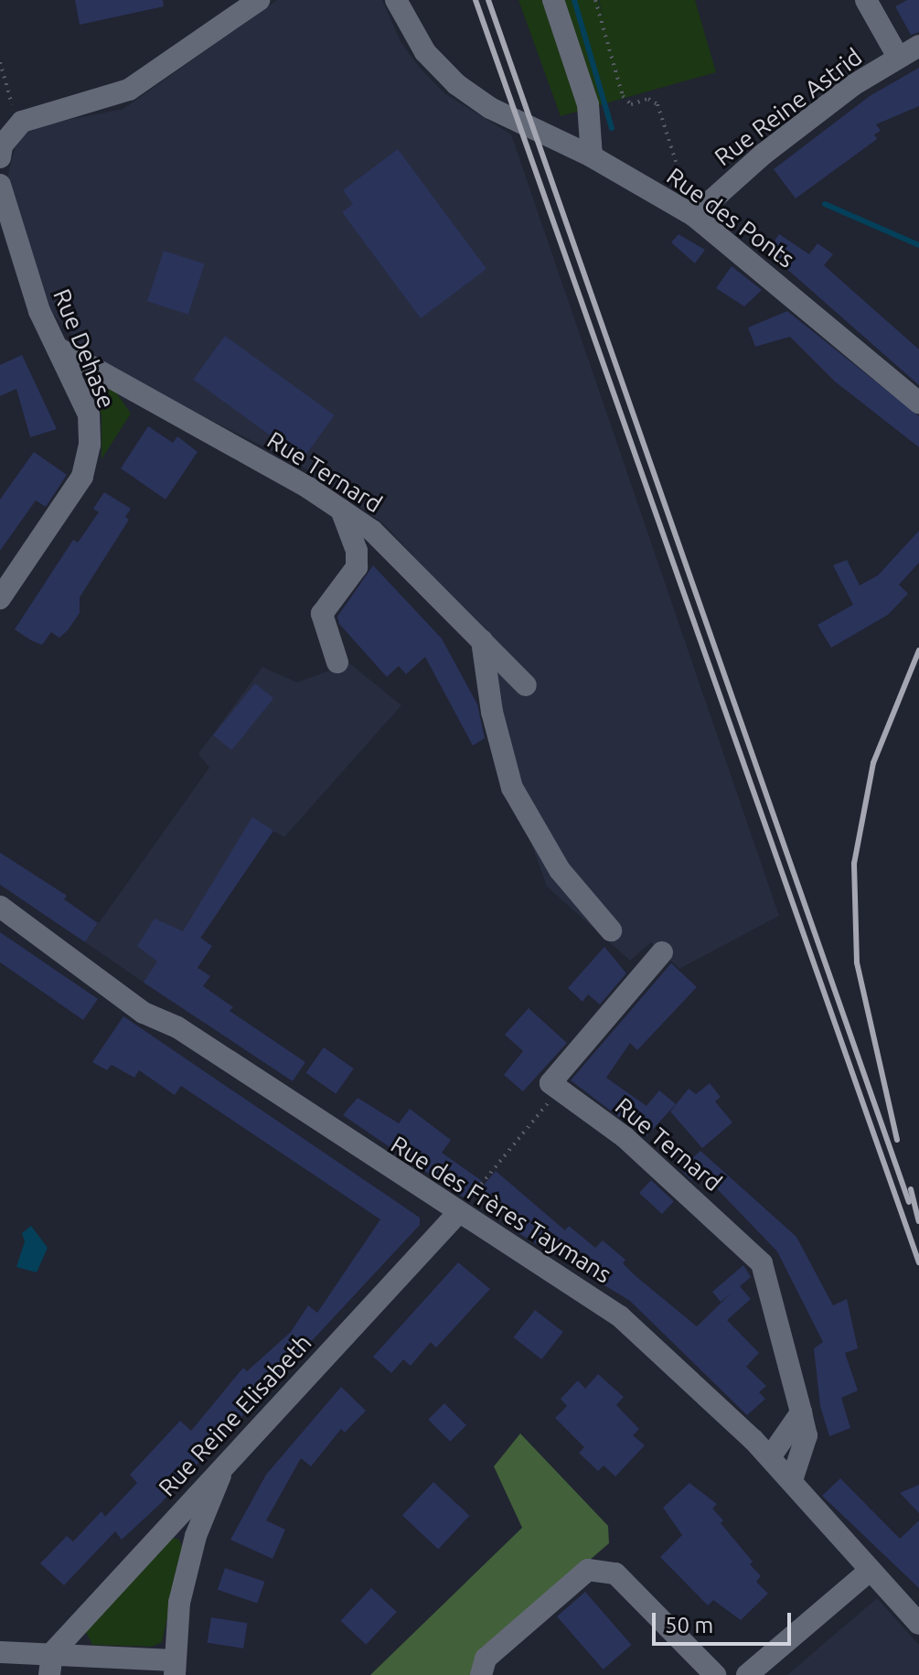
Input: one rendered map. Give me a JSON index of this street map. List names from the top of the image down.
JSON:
{
  "streets": {
    "street": [
      "Rue Reine Astrid",
      "Rue des Ponts",
      "Rue Dehase",
      "Rue Ternard",
      "Rue des Frères Taymans",
      "Rue Reine Elisabeth"
    ]
  },
  "crossings": [
    ["Rue Reine Astrid", "Rue des Ponts"],
    ["Rue Dehase", "Rue Ternard"],
    ["Rue Ternard", "Rue des Frères Taymans"],
    ["Rue des Frères Taymans", "Rue Reine Elisabeth"]
  ],
  "scale_bar": "50 m"
}
